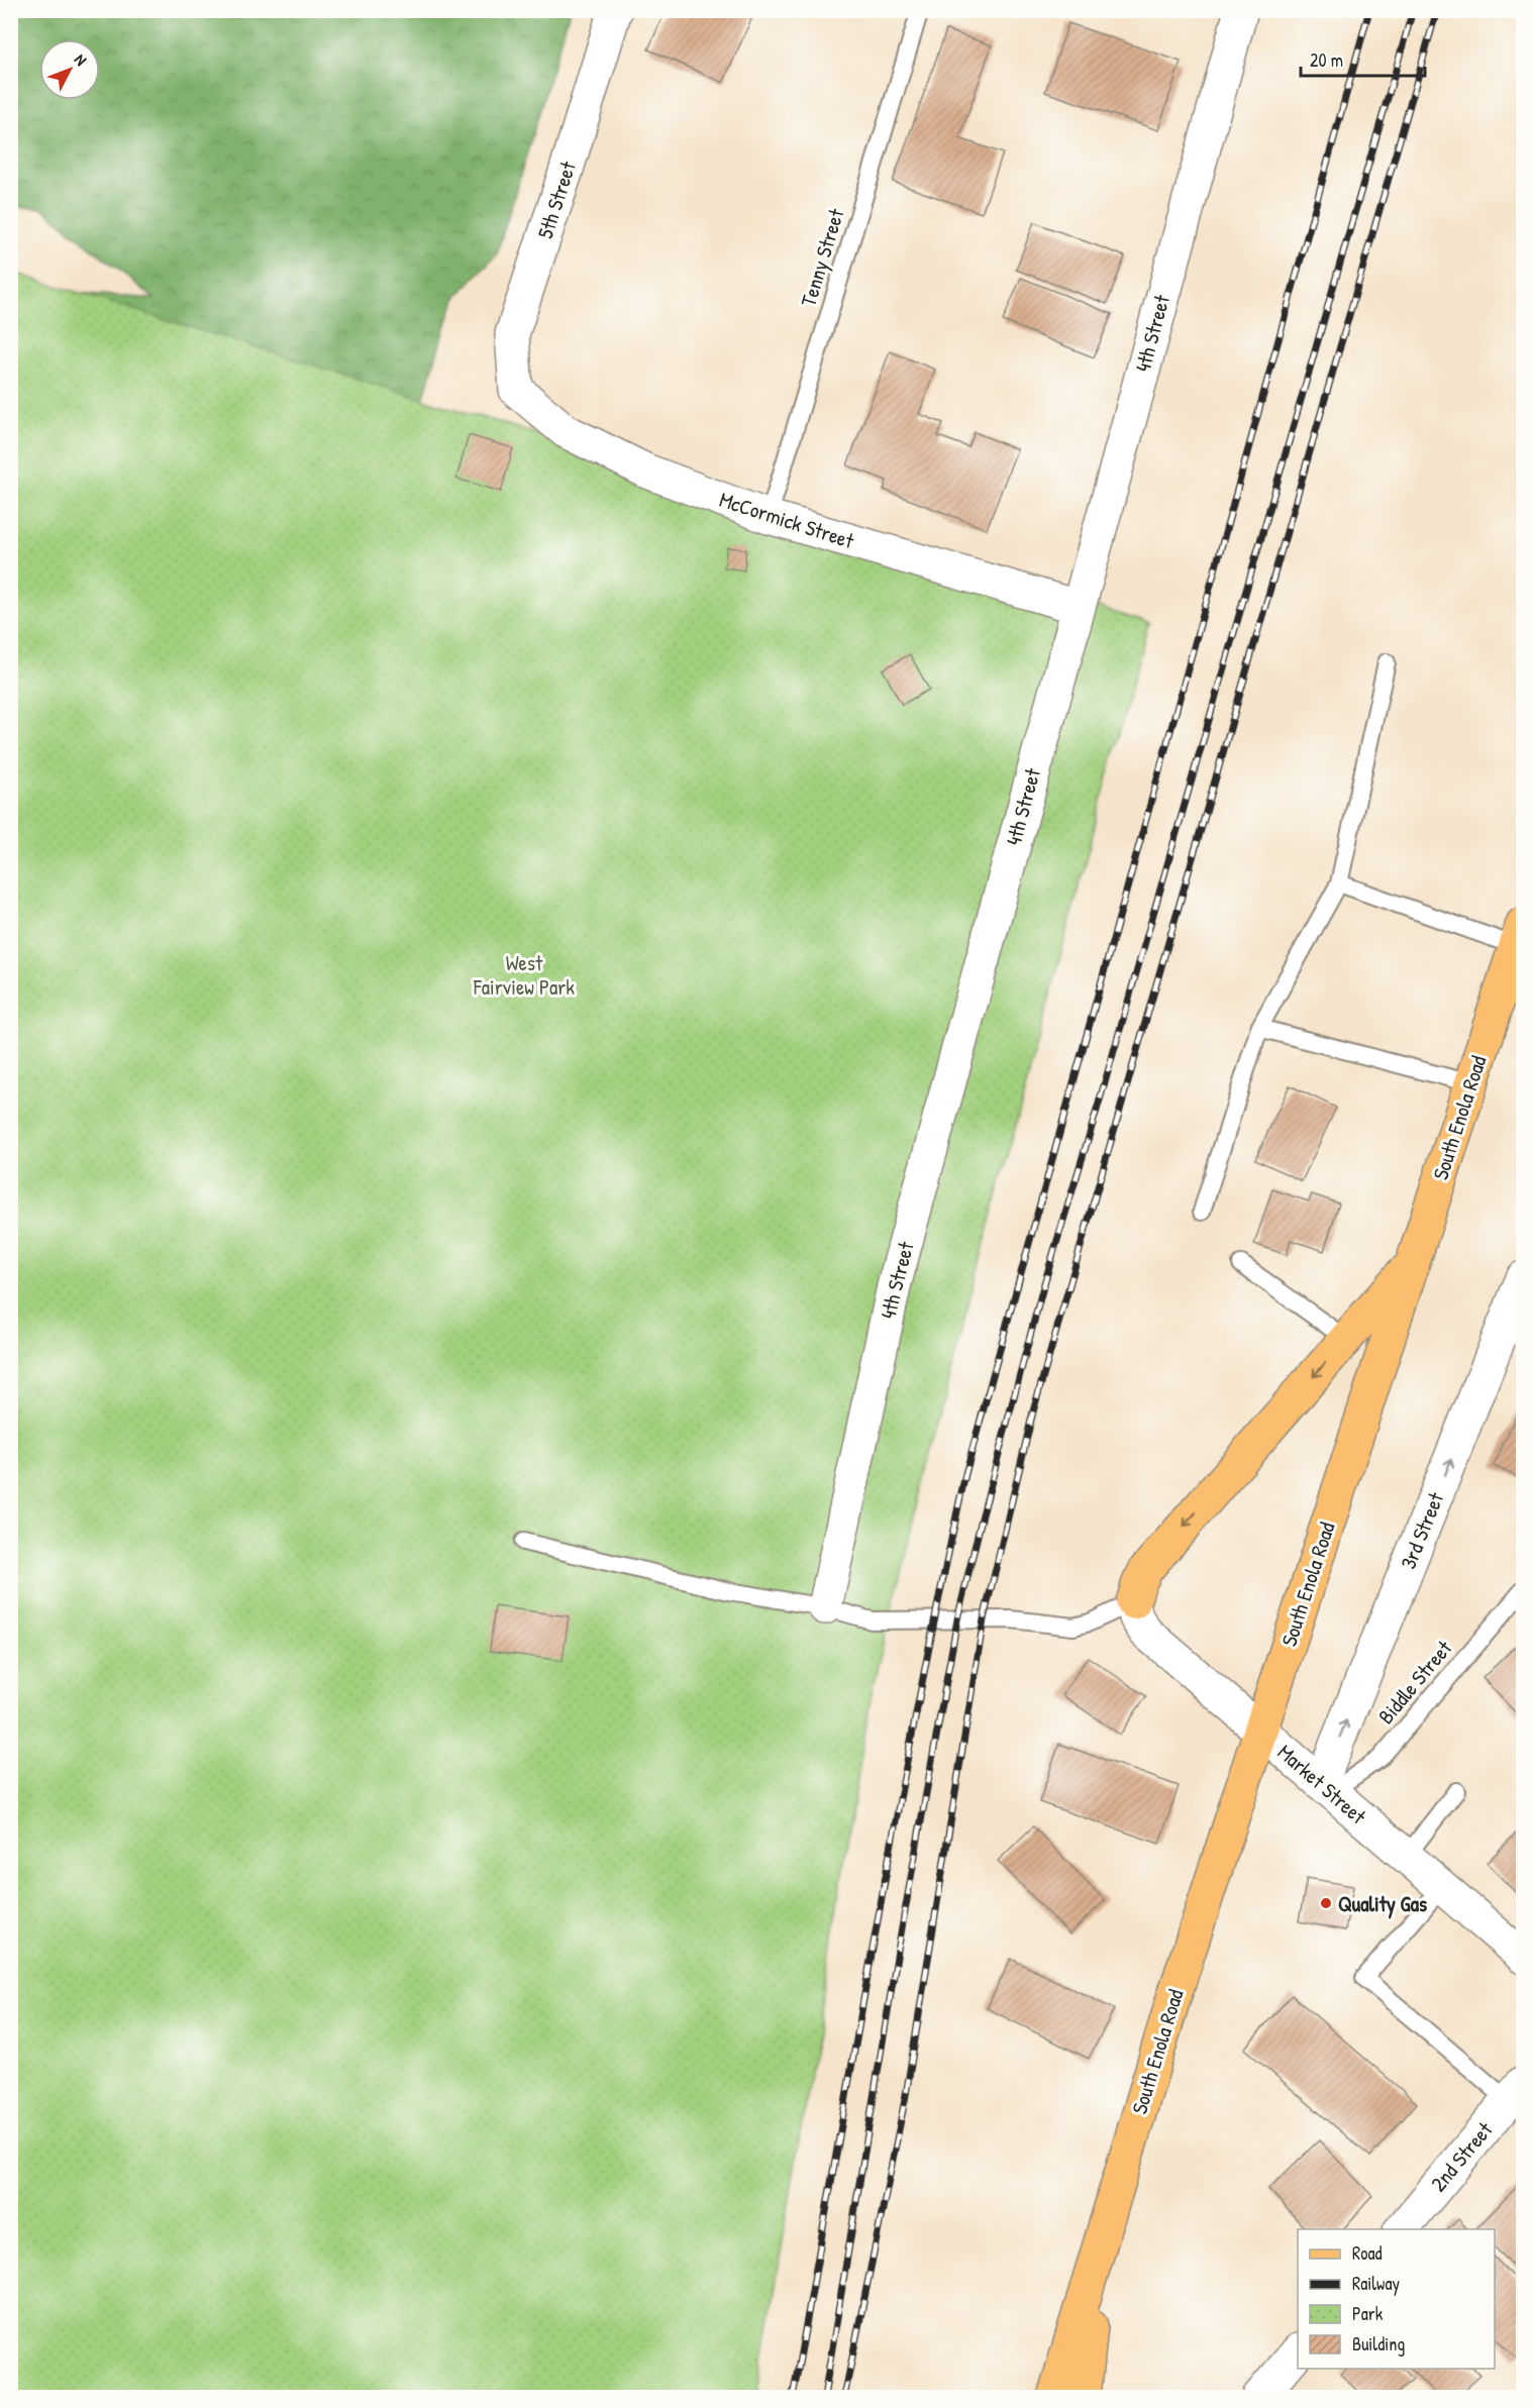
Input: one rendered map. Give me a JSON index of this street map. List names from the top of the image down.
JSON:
{
  "streets": {
    "main road": ["South Enola Road"],
    "street": [
      "5th Street",
      "4th Street",
      "McCormick Street",
      "3rd Street",
      "Market Street",
      "2nd Street"
    ],
    "lane": ["Tenny Street", "Biddle Street"]
  },
  "crossings": [
    ["5th Street", "McCormick Street"],
    ["Tenny Street", "McCormick Street"],
    ["4th Street", "McCormick Street"],
    ["South Enola Road", "Market Street"],
    ["3rd Street", "Biddle Street"],
    ["3rd Street", "Market Street"],
    ["Biddle Street", "Market Street"]
  ],
  "one_way": ["3rd Street"],
  "parks": ["West Fairview Park"],
  "places": ["Quality Gas"],
  "legend": [
    "Road",
    "Railway",
    "Park",
    "Building"
  ],
  "scale_bar": "20 m",
  "north": "top right"
}
